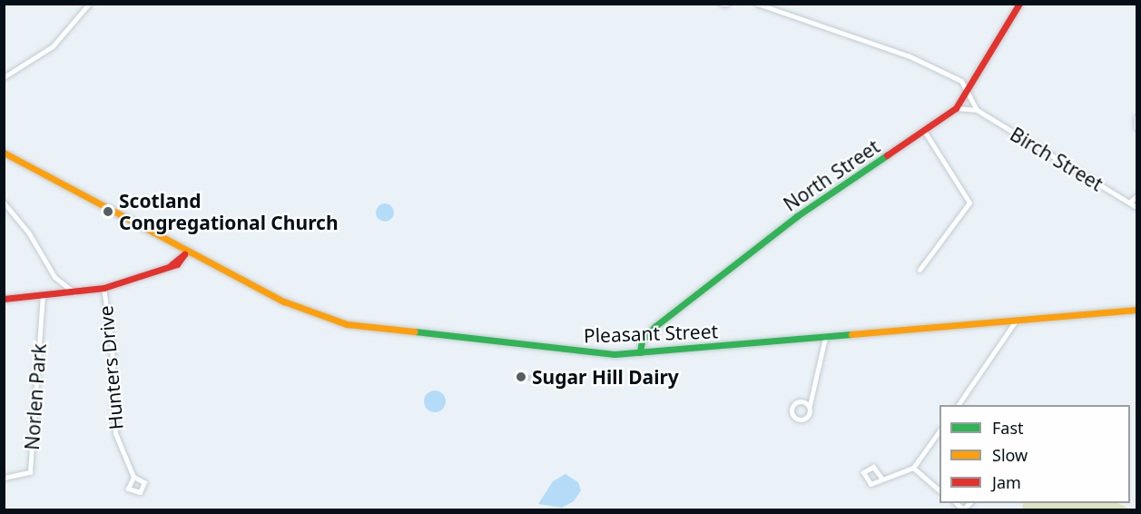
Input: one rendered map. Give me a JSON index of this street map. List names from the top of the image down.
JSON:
{
  "streets": {
    "main road": ["North Street", "Pleasant Street"],
    "street": ["Birch Street", "Hunters Drive", "Norlen Park"]
  },
  "crossings": [
    ["Birch Street", "North Street"],
    ["North Street", "Pleasant Street"]
  ],
  "places": ["Scotland Congregational Church", "Sugar Hill Dairy"],
  "legend": ["Fast", "Slow", "Jam"]
}
